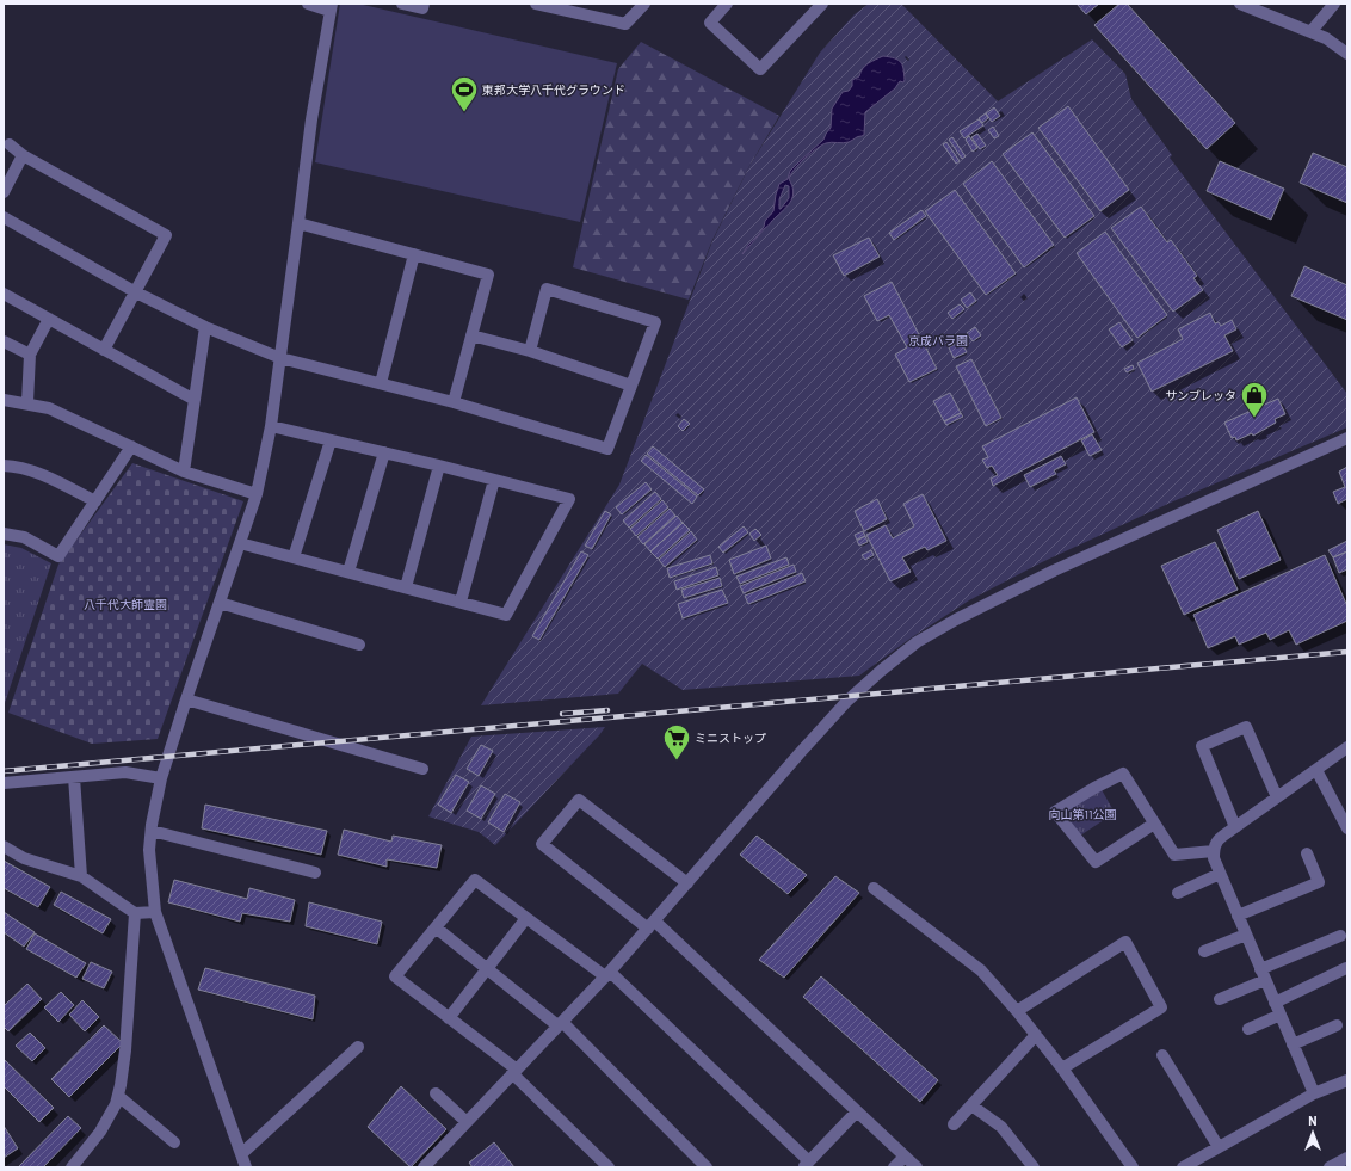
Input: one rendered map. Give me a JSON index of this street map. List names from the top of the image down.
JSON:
{
  "parks": ["京成バラ園", "八千代大師霊園", "向山第11公園"],
  "places": {
    "sports": ["東邦大学八千代グラウンド"],
    "shop": ["サンブレッタ"],
    "supermarket": ["ミニストップ"]
  },
  "north": "top"
}
